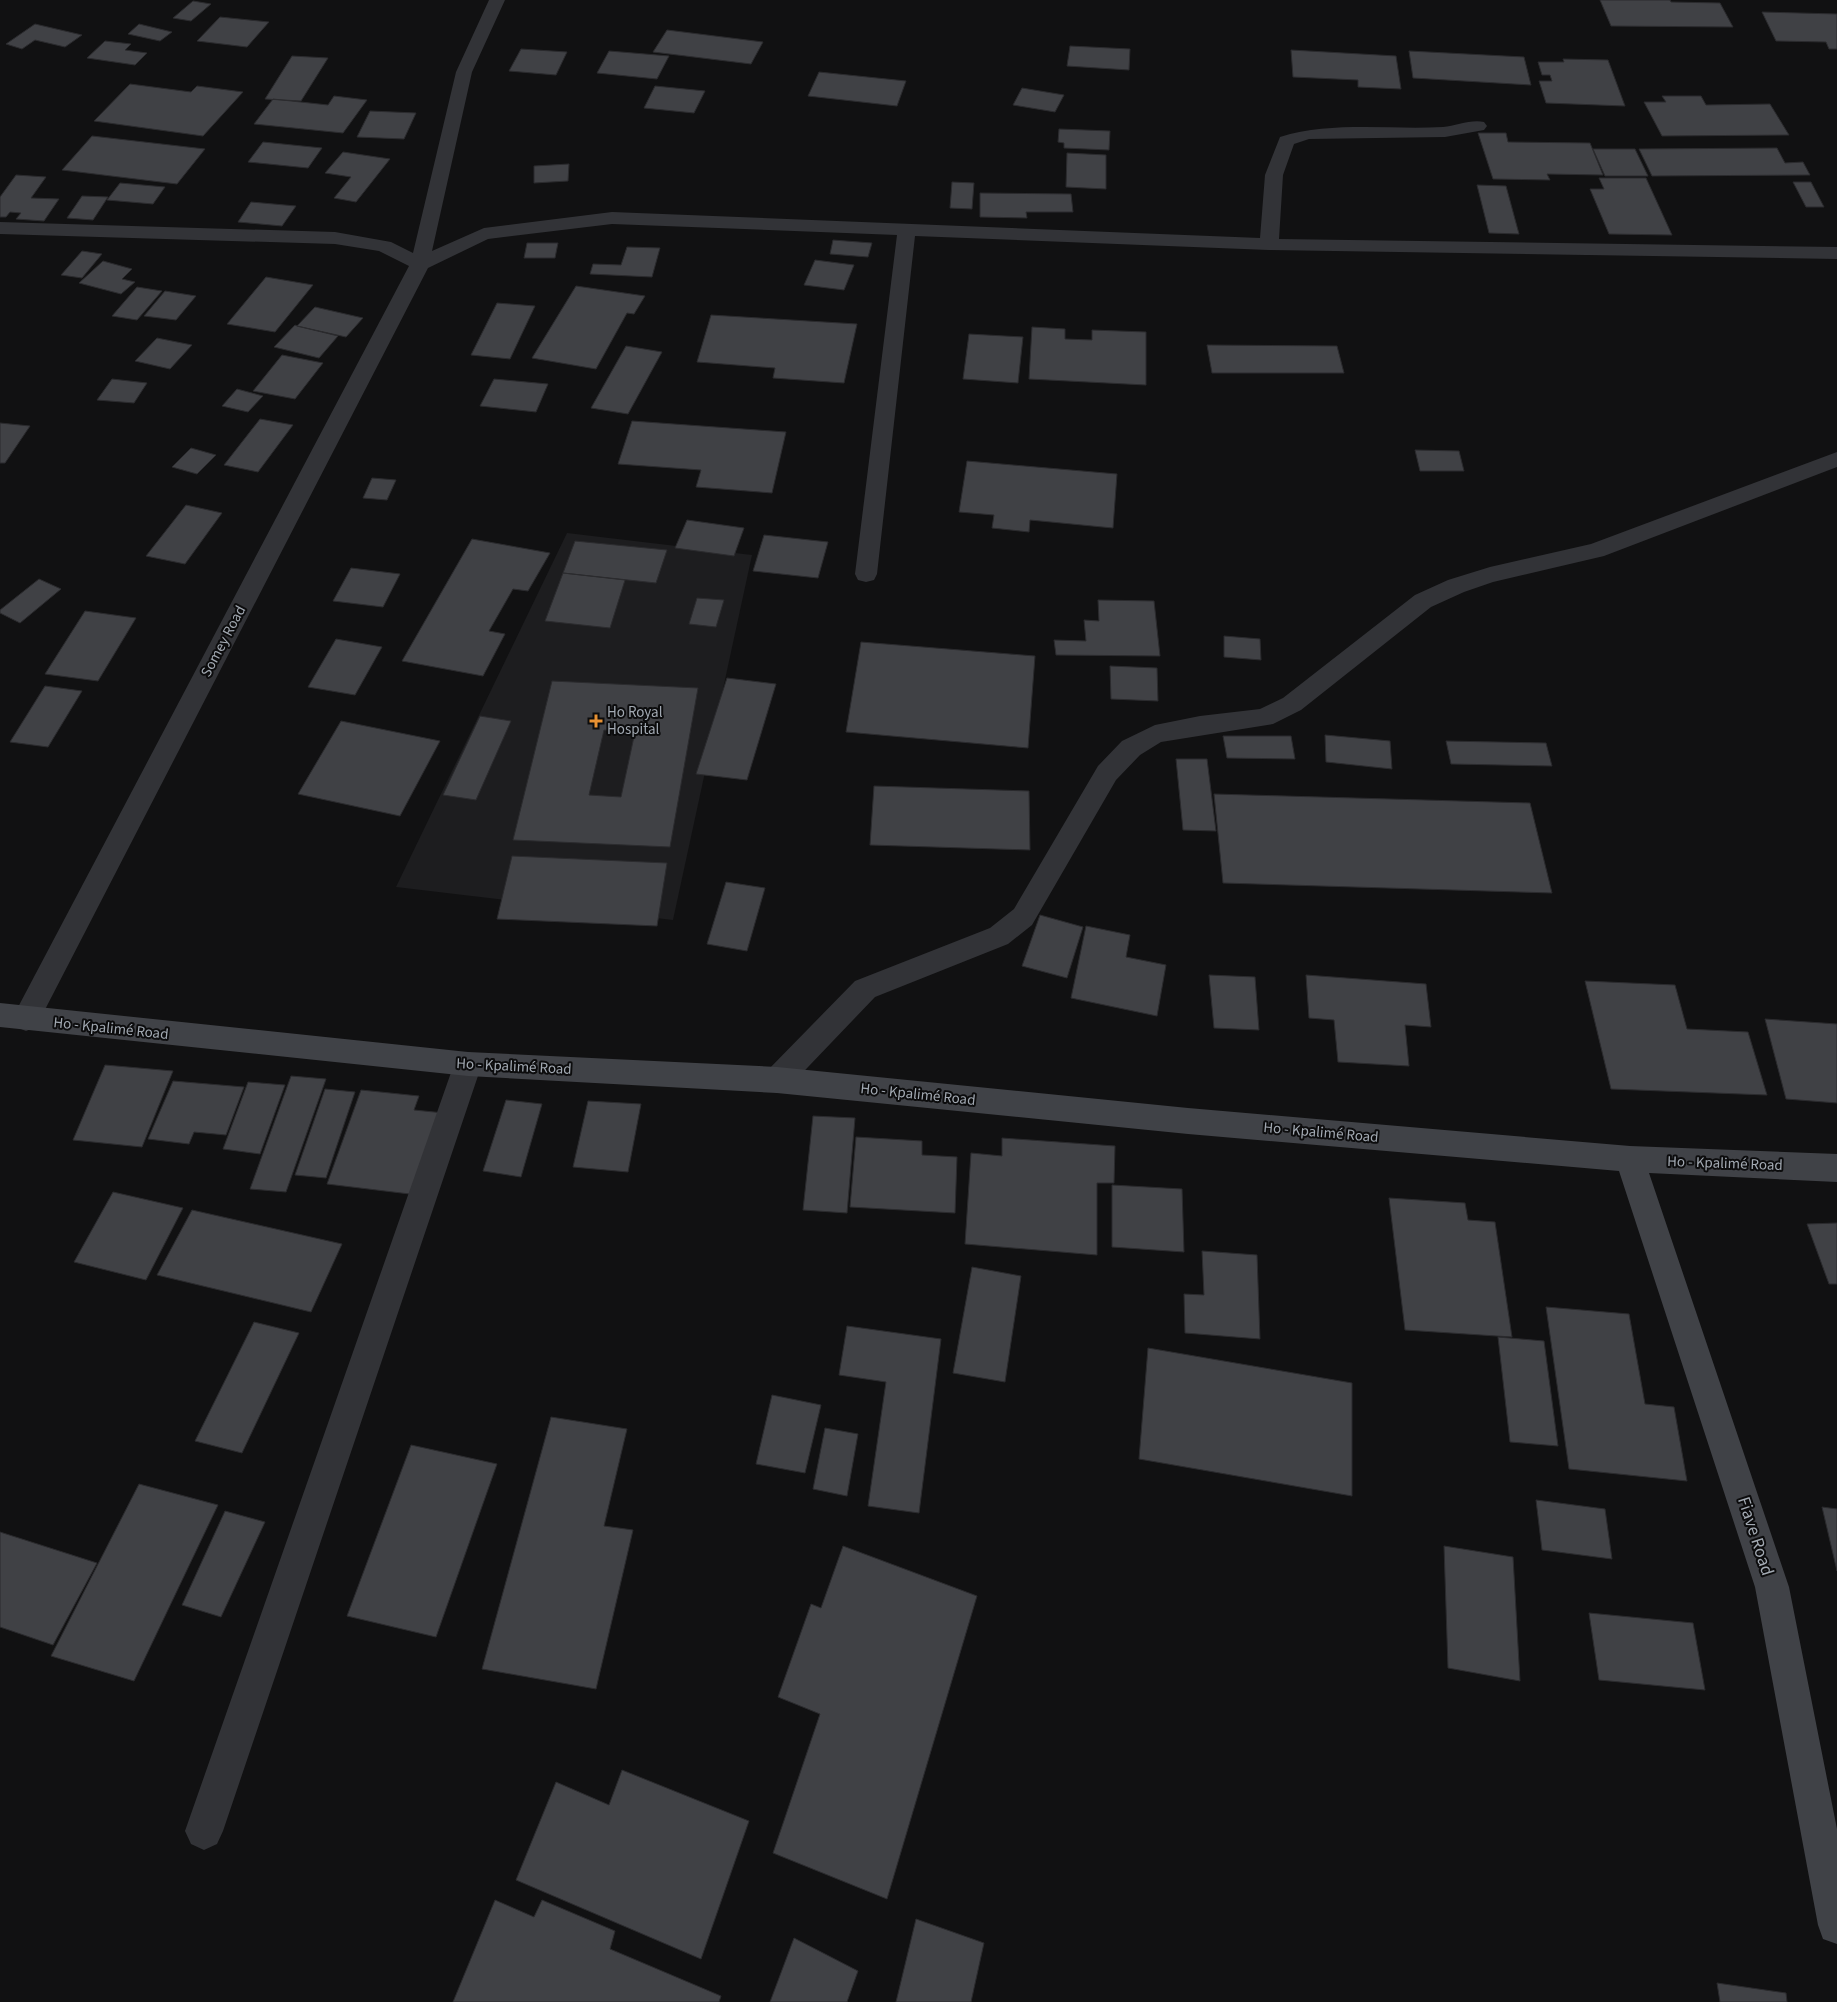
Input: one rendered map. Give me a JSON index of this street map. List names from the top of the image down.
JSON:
{
  "streets": {
    "main road": ["Ho - Kpalimé Road", "Fiave Road"],
    "street": ["Somey Road"]
  },
  "crossings": [
    ["Somey Road", "Ho - Kpalimé Road"],
    ["Ho - Kpalimé Road", "Fiave Road"]
  ],
  "places": {
    "health": ["Ho Royal Hospital"]
  }
}
